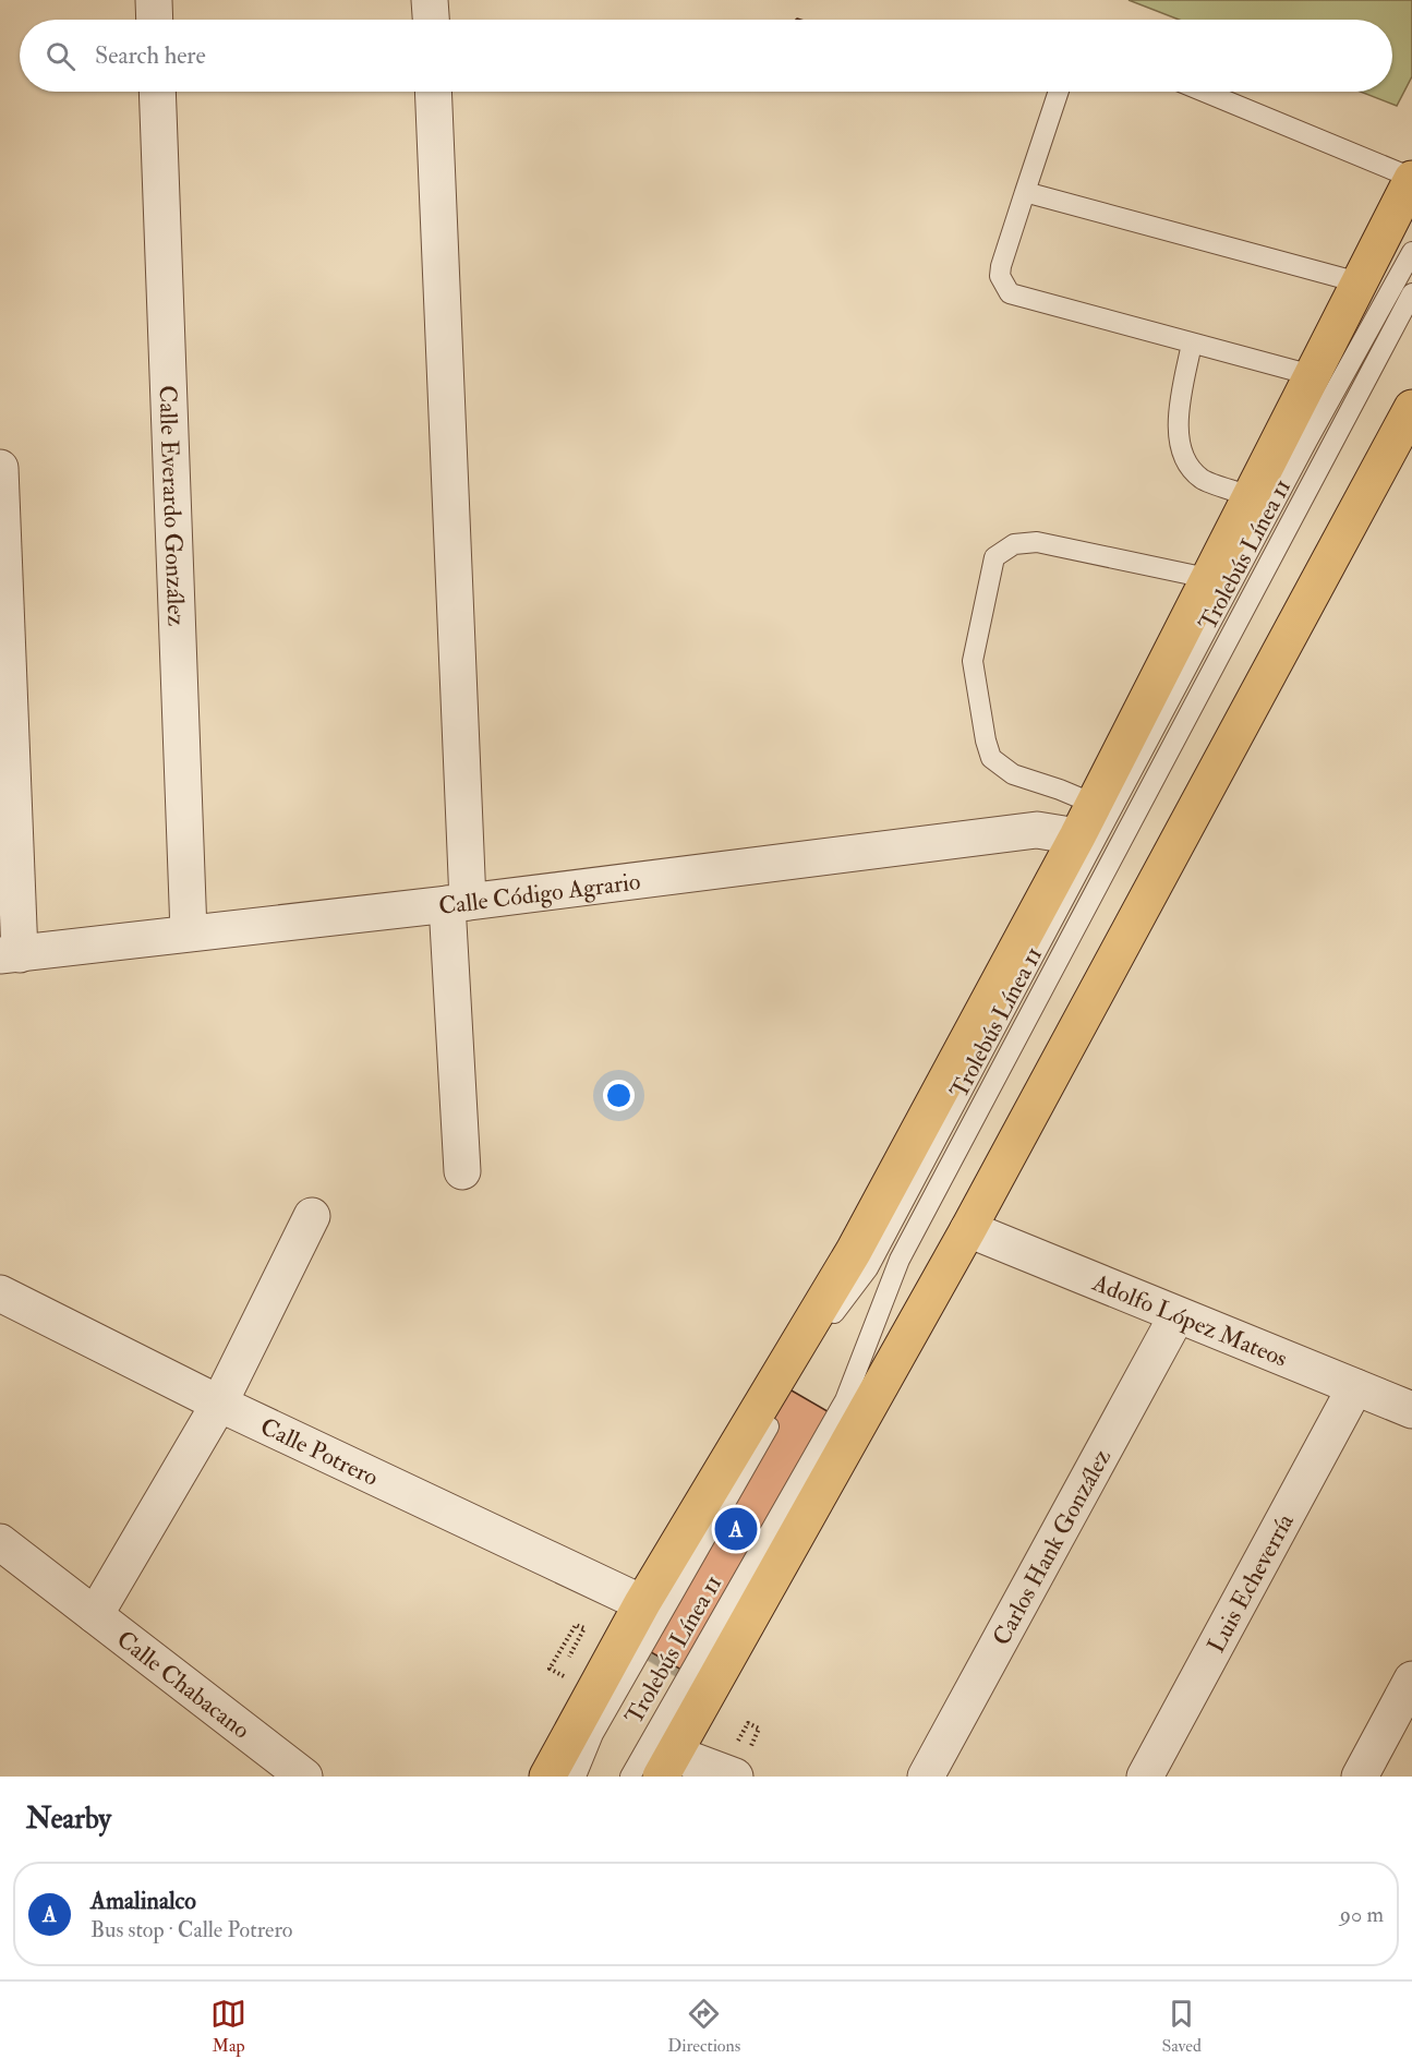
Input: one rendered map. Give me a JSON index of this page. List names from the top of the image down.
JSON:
{
  "streets": {
    "street": [
      "Calle Everardo González",
      "Calle Código Agrario",
      "Adolfo López Mateos",
      "Calle Potrero",
      "Carlos Hank González",
      "Luis Echeverría",
      "Calle Chabacano"
    ],
    "lane": ["Trolebús Línea 11"]
  },
  "crossings": [
    ["Calle Everardo González", "Calle Código Agrario"],
    ["Adolfo López Mateos", "Carlos Hank González"],
    ["Adolfo López Mateos", "Luis Echeverría"],
    ["Calle Potrero", "Calle Chabacano"]
  ],
  "page": {
    "search": "Search here",
    "pins": "A",
    "heading": "Nearby",
    "list": [
      {
        "mark": "A",
        "name": "Amalinalco",
        "note": "Bus stop · Calle Potrero",
        "value": "90 m"
      }
    ],
    "nav": ["Map", "Directions", "Saved"]
  }
}
